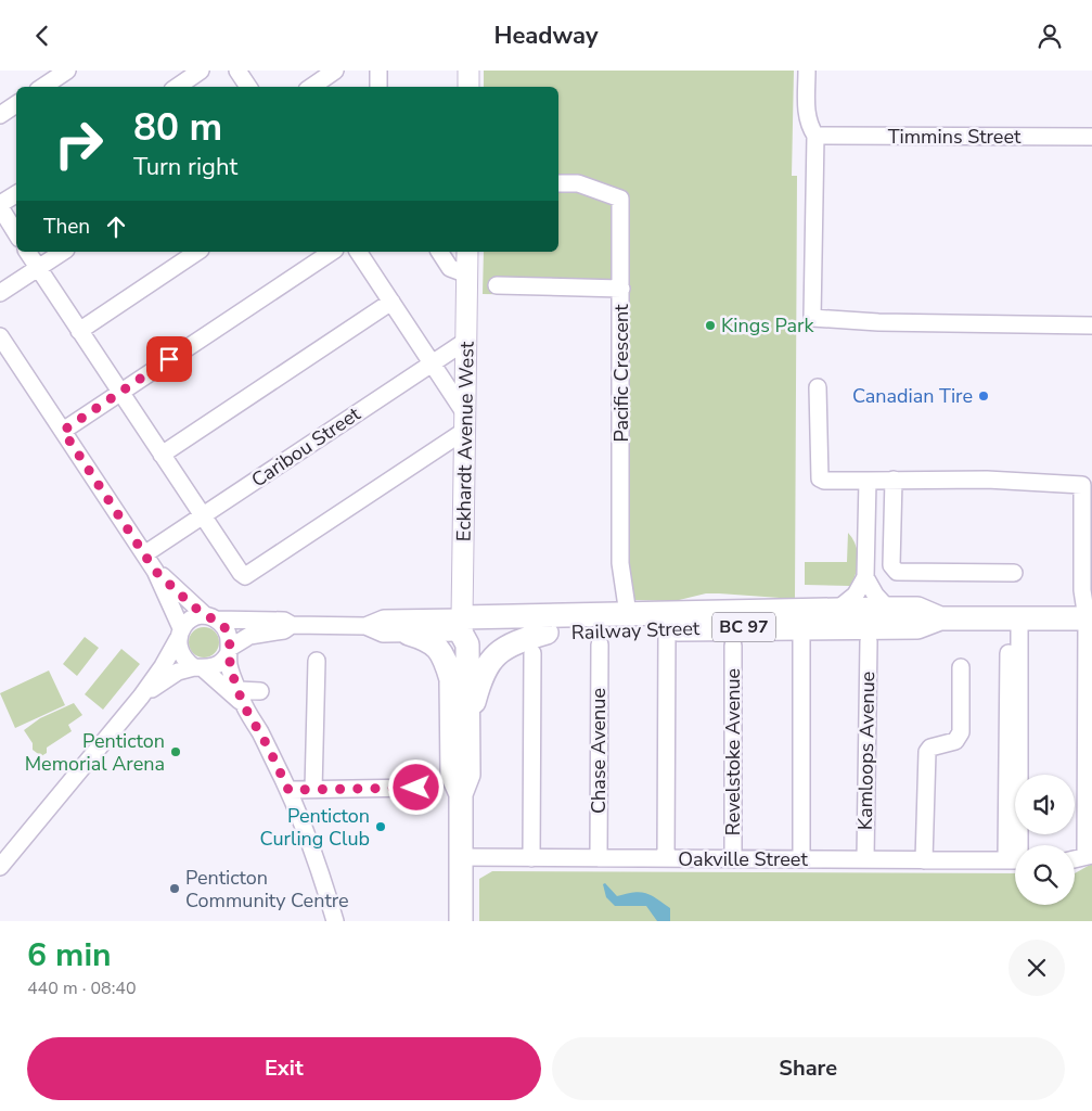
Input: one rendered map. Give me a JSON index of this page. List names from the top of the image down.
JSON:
{
  "streets": {
    "highway": ["Eckhardt Avenue West", "BC 97", "Railway Street"],
    "street": [
      "Timmins Street",
      "Pacific Crescent",
      "Caribou Street",
      "Chase Avenue",
      "Kamloops Avenue",
      "Revelstoke Avenue",
      "Oakville Street"
    ]
  },
  "crossings": [
    ["Pacific Crescent", "Railway Street"],
    ["Eckhardt Avenue West", "Caribou Street"],
    ["Eckhardt Avenue West", "Railway Street"],
    ["Eckhardt Avenue West", "Oakville Street"],
    ["Chase Avenue", "Oakville Street"],
    ["Kamloops Avenue", "Oakville Street"],
    ["Revelstoke Avenue", "Oakville Street"]
  ],
  "places": [
    "Kings Park",
    "Canadian Tire",
    "Penticton Memorial Arena",
    "Penticton Curling Club",
    "Penticton Community Centre"
  ],
  "page": {
    "header": "Headway",
    "turn": ["80 m", "Turn right"],
    "then": "Then",
    "heading": ["6 min", "440 m · 08:40"],
    "buttons": ["Exit", "Share"]
  }
}
